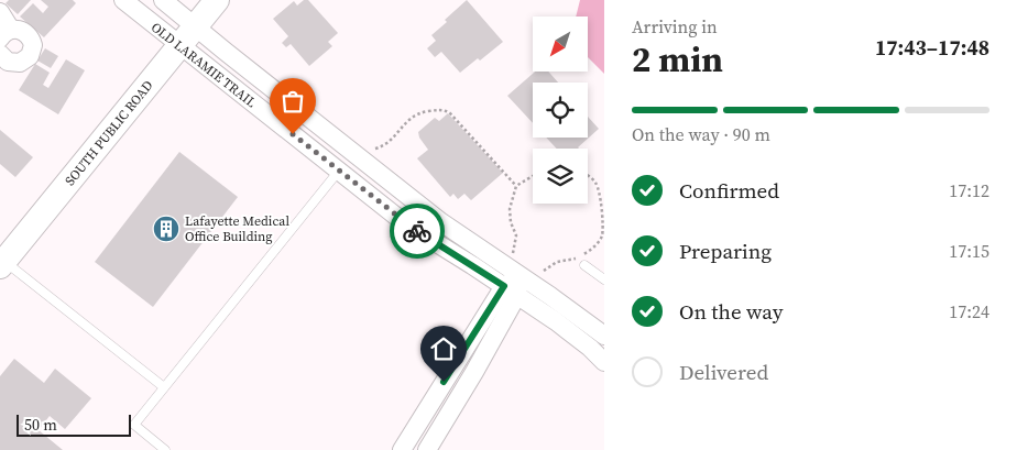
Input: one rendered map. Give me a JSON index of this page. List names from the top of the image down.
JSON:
{
  "streets": {
    "street": ["OLD LARAMIE TRAIL", "SOUTH PUBLIC ROAD"]
  },
  "crossings": [
    ["OLD LARAMIE TRAIL", "SOUTH PUBLIC ROAD"]
  ],
  "places": {
    "building": ["Lafayette Medical Office Building"]
  },
  "scale_bar": "50 m",
  "north": "bottom left",
  "page": {
    "heading": ["2 min", "Arriving in", "17:43–17:48"],
    "bar": "On the way · 90 m",
    "list": [
      ["Confirmed", "17:12"],
      ["Preparing", "17:15"],
      ["On the way", "17:24"],
      "Delivered"
    ],
    "scale": "50 m"
  }
}
